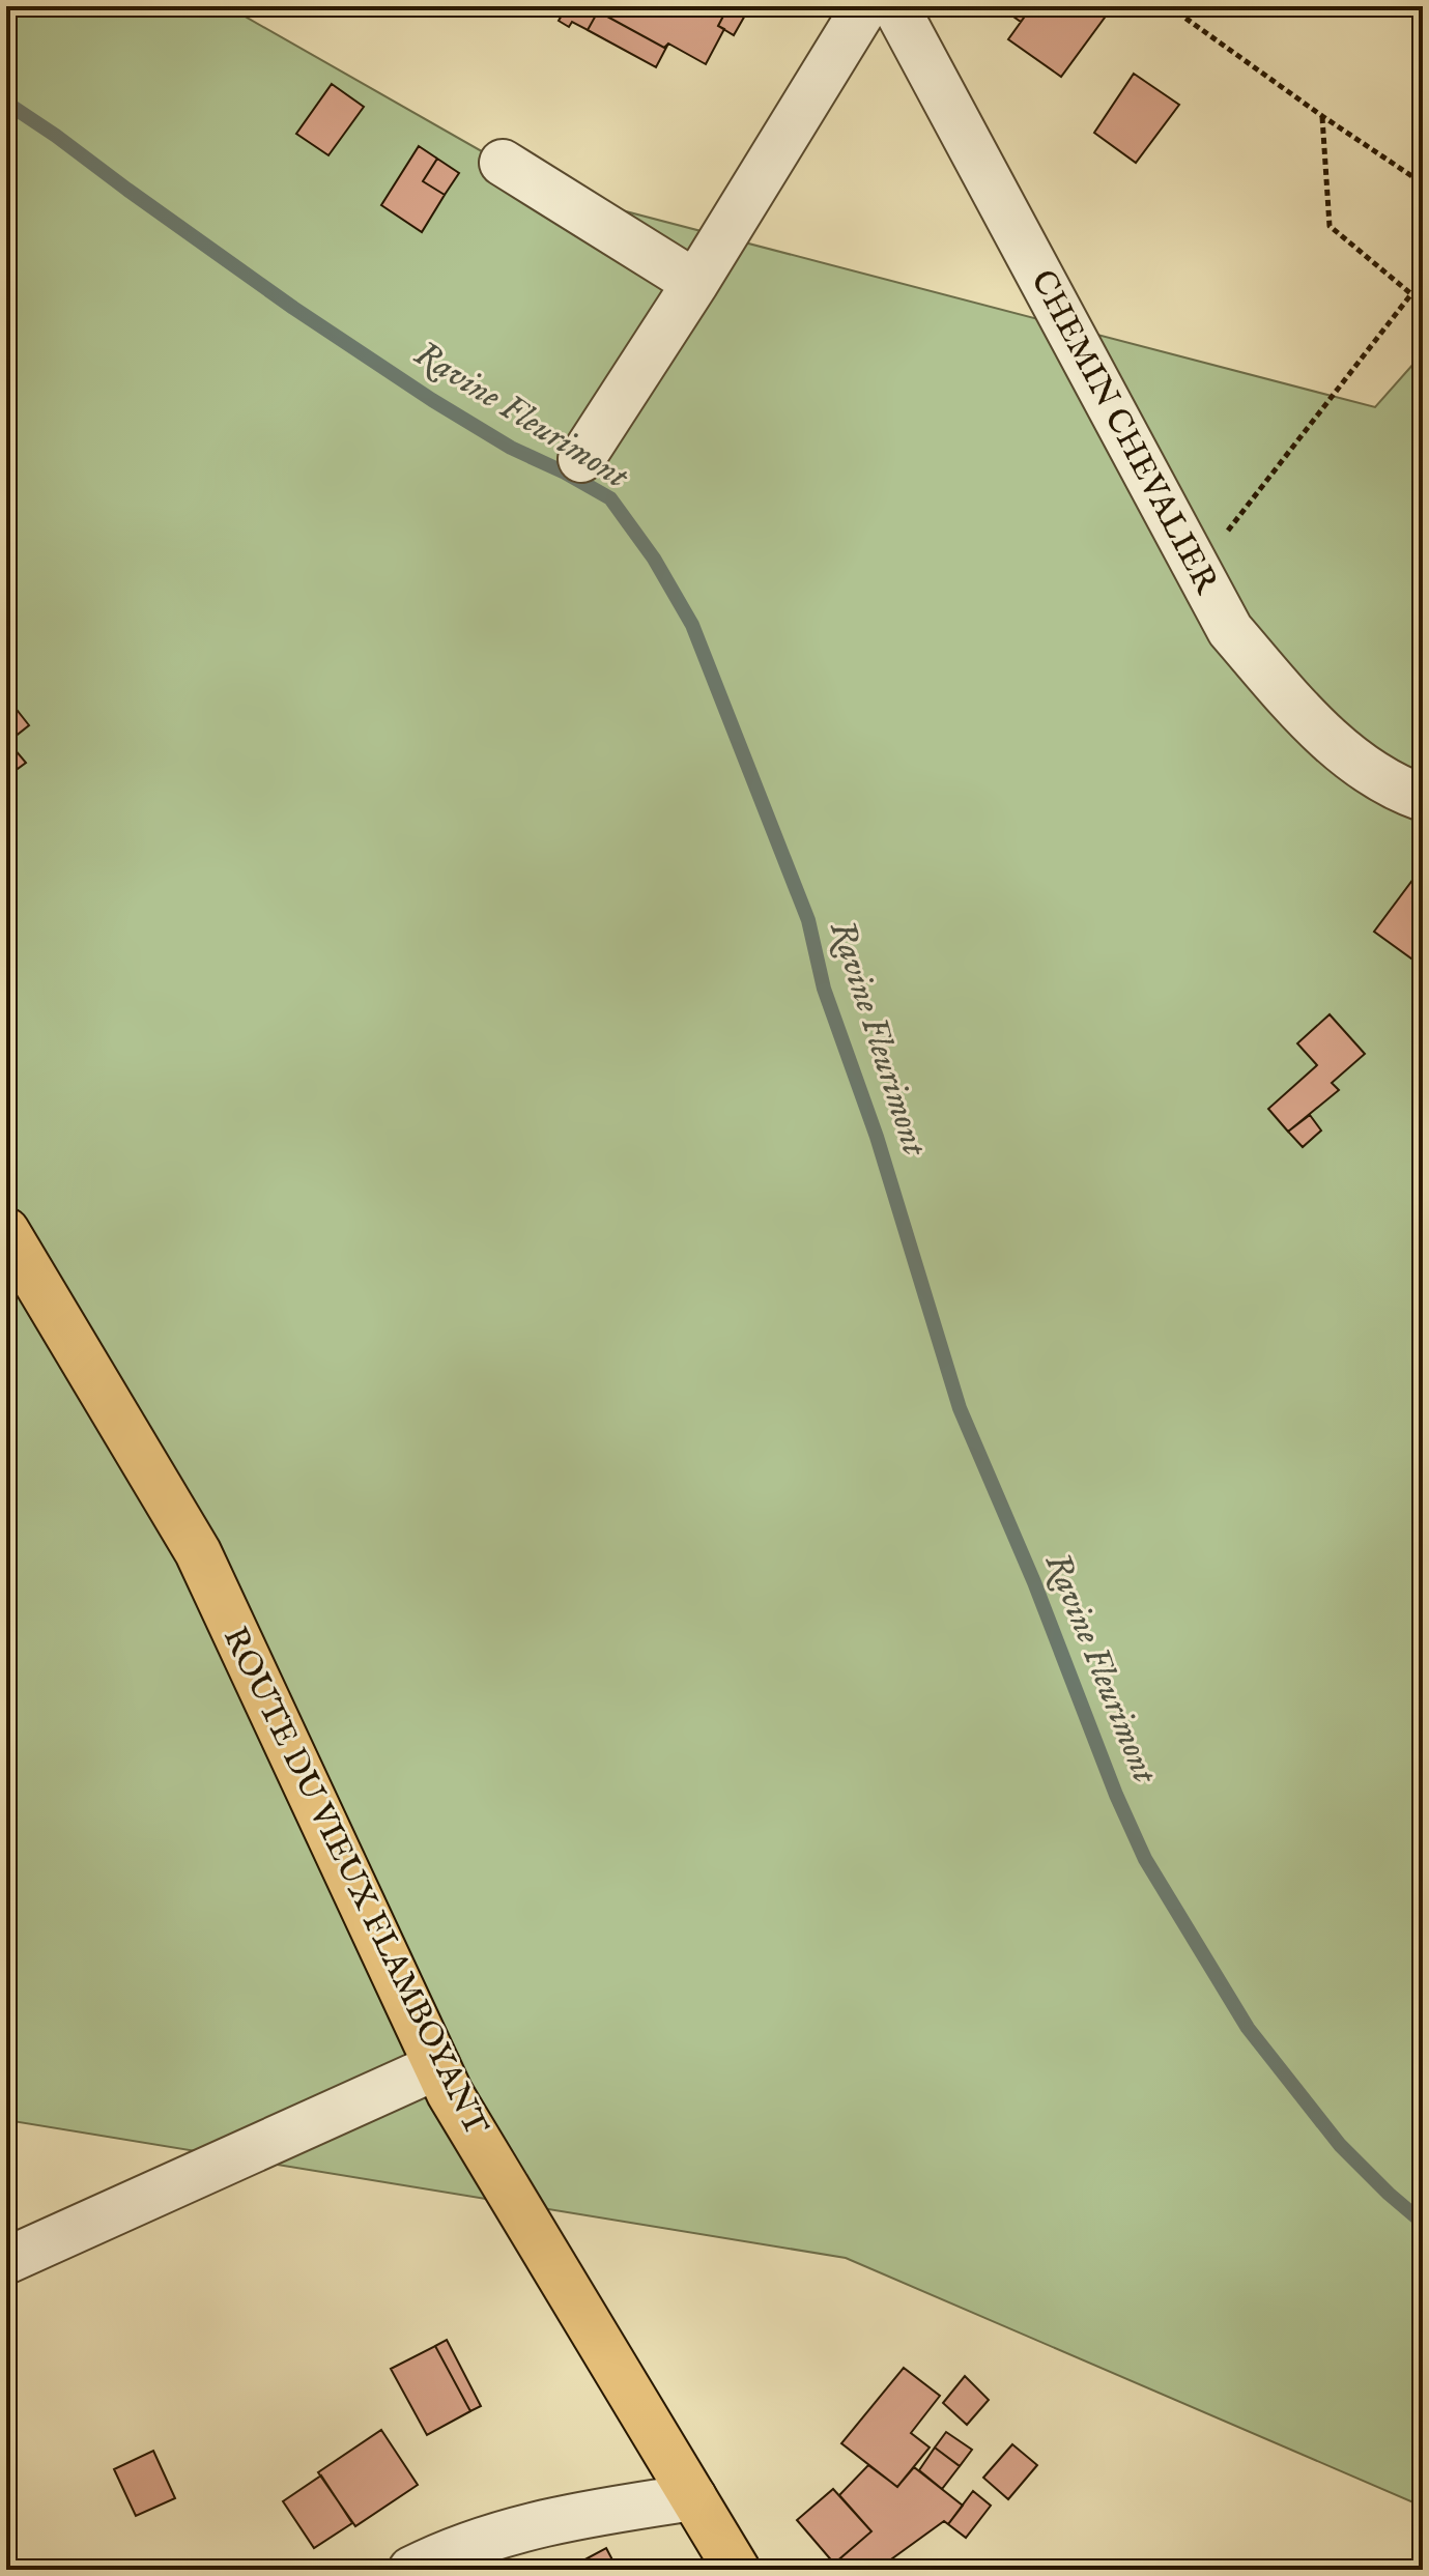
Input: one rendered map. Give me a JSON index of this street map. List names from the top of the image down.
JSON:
{
  "streets": {
    "main road": ["ROUTE DU VIEUX FLAMBOYANT"],
    "street": ["CHEMIN CHEVALIER"]
  },
  "water": ["Ravine Fleurimont"]
}
